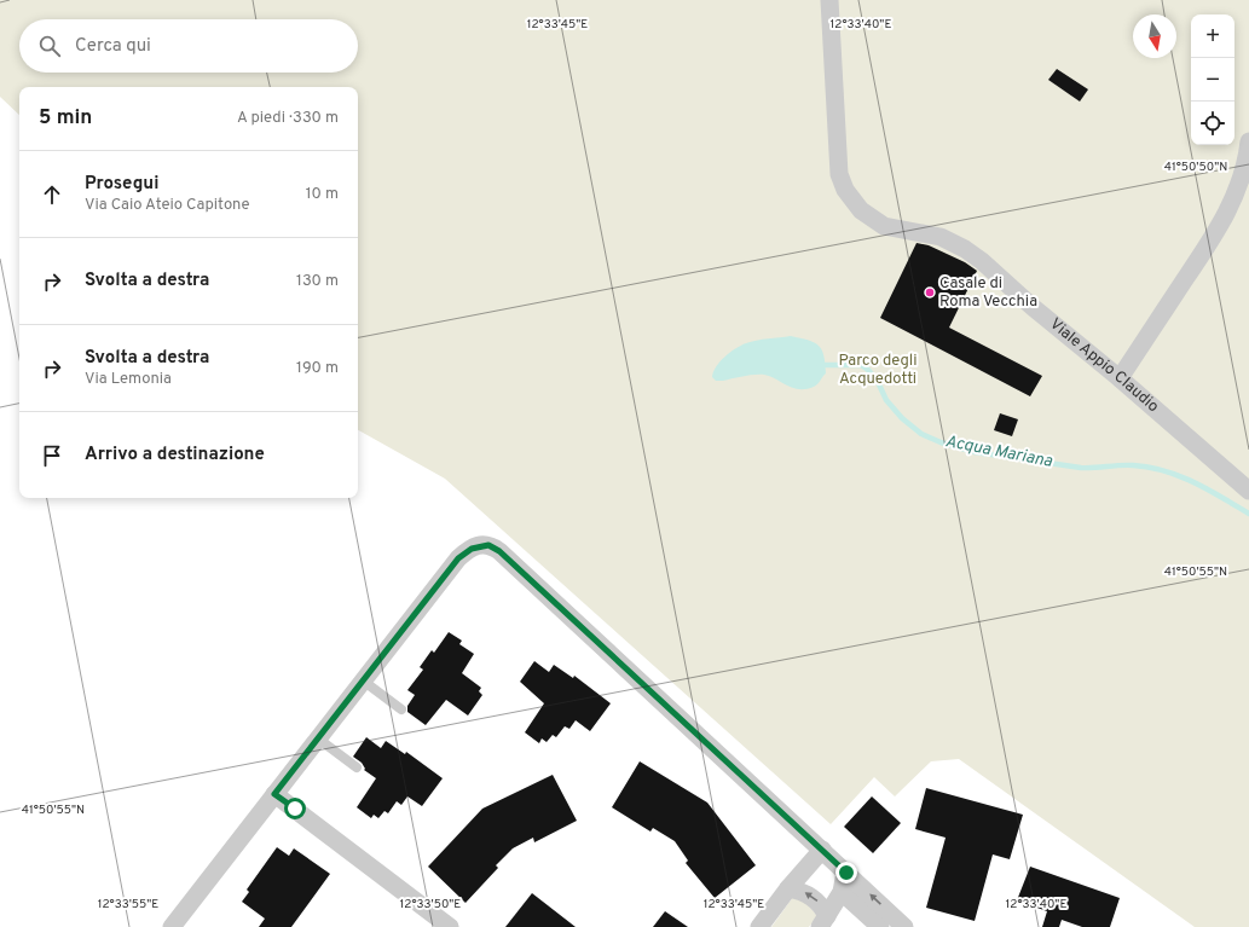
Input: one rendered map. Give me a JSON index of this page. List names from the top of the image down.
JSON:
{
  "streets": {
    "street": ["Viale Appio Claudio"]
  },
  "water": ["Acqua Mariana"],
  "parks": ["Parco degli Acquedotti"],
  "places": ["Casale di Roma Vecchia"],
  "north": "bottom",
  "page": {
    "map_buttons": ["+", "−"],
    "search": "Cerca qui",
    "heading": ["5 min", "A piedi · 330 m"],
    "list": [
      ["Prosegui", "Via Caio Ateio Capitone", "10 m"],
      ["Svolta a destra", "130 m"],
      ["Svolta a destra", "Via Lemonia", "190 m"],
      "Arrivo a destinazione"
    ]
  },
  "coordinates": [
    "12°33'45\"E",
    "12°33'40\"E",
    "41°50'50\"N",
    "41°50'55\"N",
    "12°33'55\"E",
    "12°33'50\"E"
  ]
}
